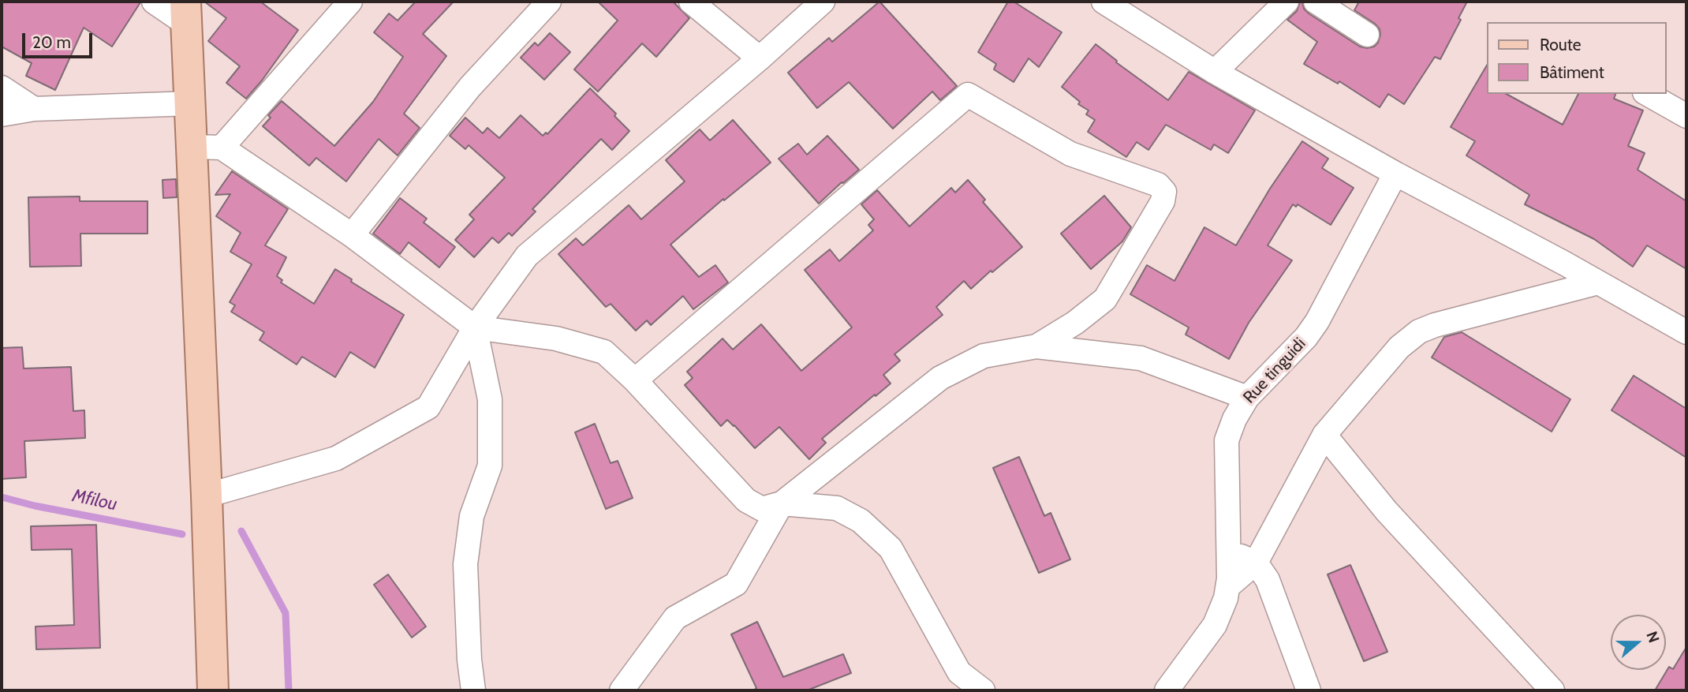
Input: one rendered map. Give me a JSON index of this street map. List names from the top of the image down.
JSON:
{
  "streets": {
    "street": ["Rue tinguidi"]
  },
  "water": ["Mfilou"],
  "legend": ["Route", "Bâtiment"],
  "scale_bar": "20 m",
  "north": "right"
}
